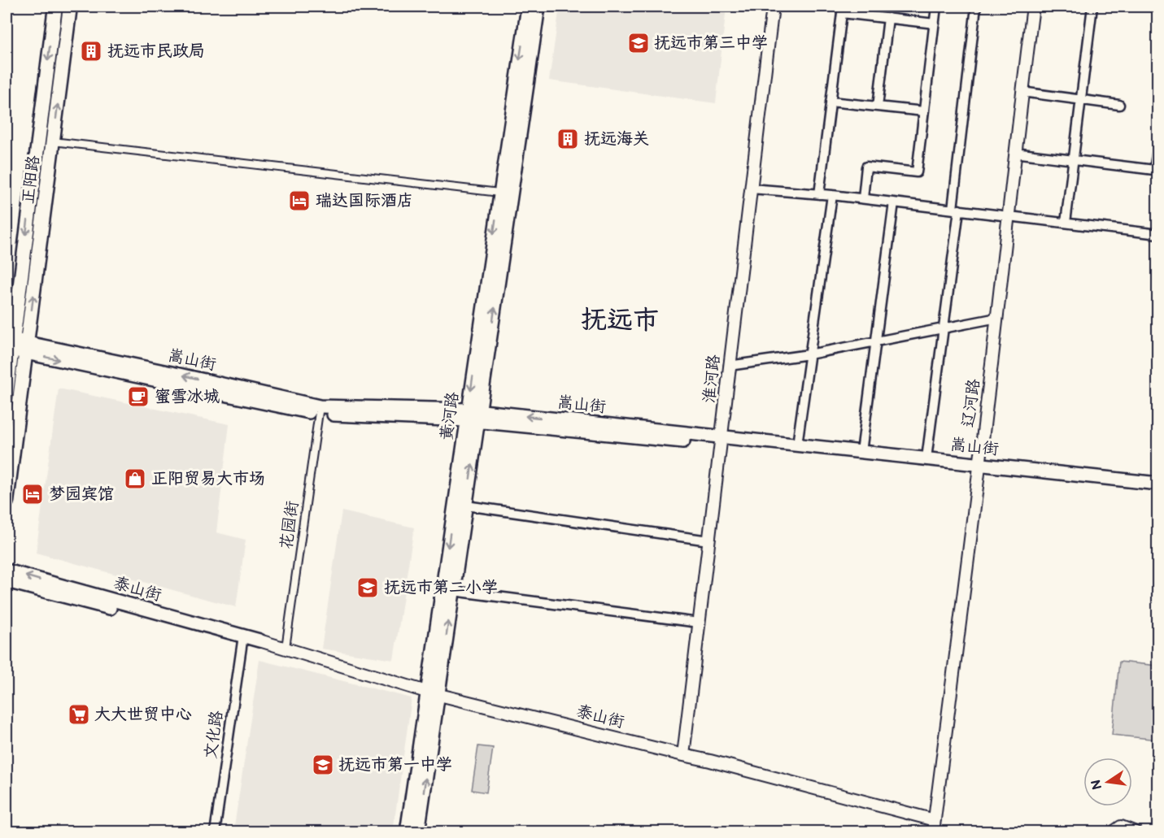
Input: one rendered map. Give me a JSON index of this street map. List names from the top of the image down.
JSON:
{
  "streets": {
    "main road": [
      "正阳路",
      "嵩山街",
      "黄河路",
      "泰山街"
    ],
    "street": [
      "淮河路",
      "辽河路",
      "花园街",
      "文化路"
    ]
  },
  "crossings": [
    ["正阳路", "嵩山街"],
    ["嵩山街", "淮河路"],
    ["嵩山街", "辽河路"],
    ["嵩山街", "黄河路"],
    ["嵩山街", "花园街"],
    ["淮河路", "泰山街"],
    ["辽河路", "泰山街"],
    ["黄河路", "泰山街"],
    ["花园街", "泰山街"],
    ["泰山街", "文化路"]
  ],
  "districts": ["抚远市"],
  "places": {
    "school or university": ["抚远市第三中学", "抚远市第二小学", "抚远市第一中学"],
    "building": ["抚远市民政局", "抚远海关"],
    "hotel": ["瑞达国际酒店", "梦园宾馆"],
    "cafe": ["蜜雪冰城"],
    "shop": ["正阳贸易大市场"],
    "supermarket": ["大大世贸中心"]
  },
  "north": "left"
}
